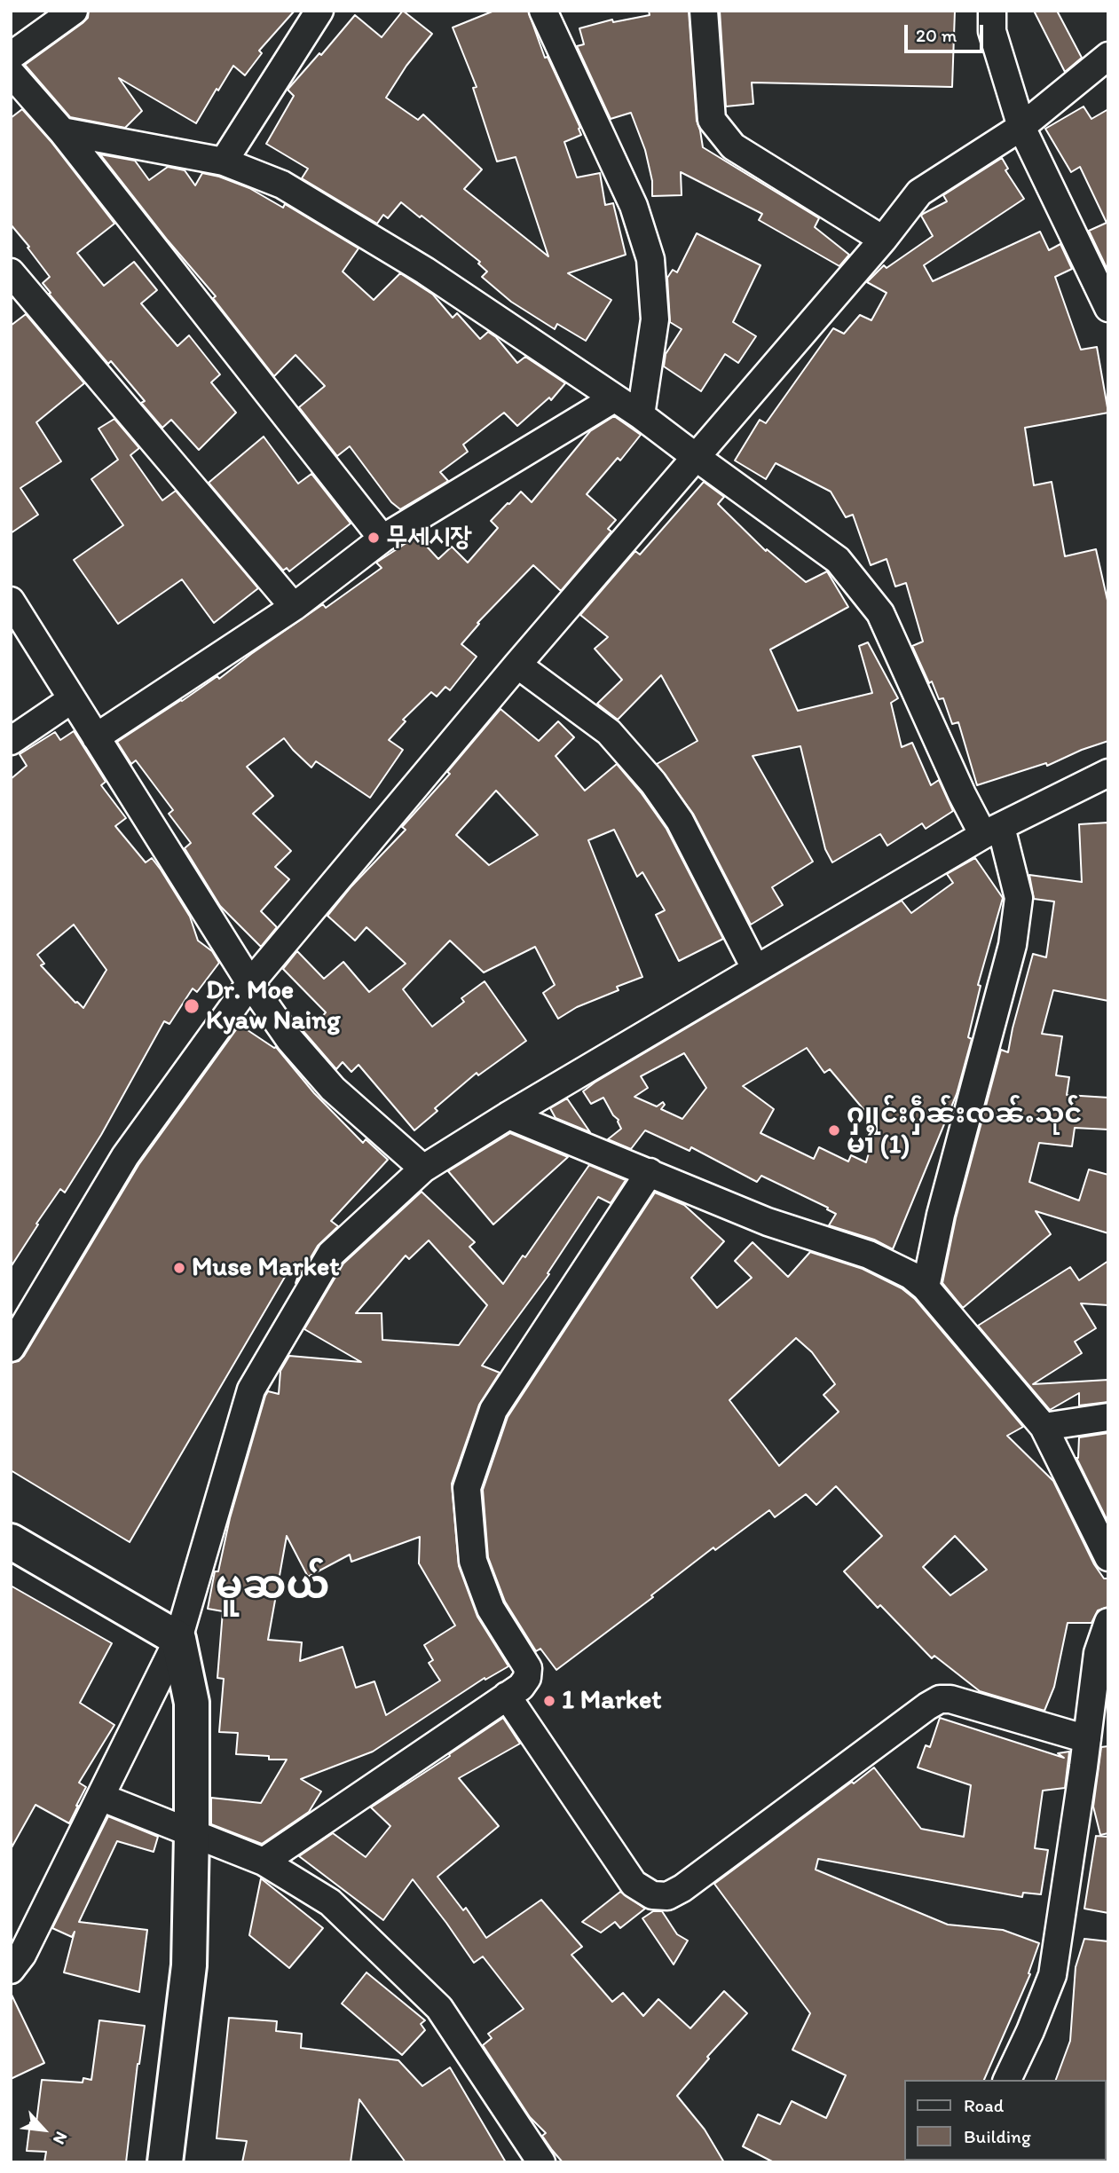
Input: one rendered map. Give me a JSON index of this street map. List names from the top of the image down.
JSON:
{
  "districts": ["မူဆယ်"],
  "places": [
    "무세시장",
    "Dr. Moe Kyaw Naing",
    "ႁူင်းႁဵၼ်းၸၼ်ႉသုင် မၢႆ (1)",
    "Muse Market",
    "1 Market"
  ],
  "legend": ["Road", "Building"],
  "scale_bar": "20 m",
  "north": "bottom right"
}
